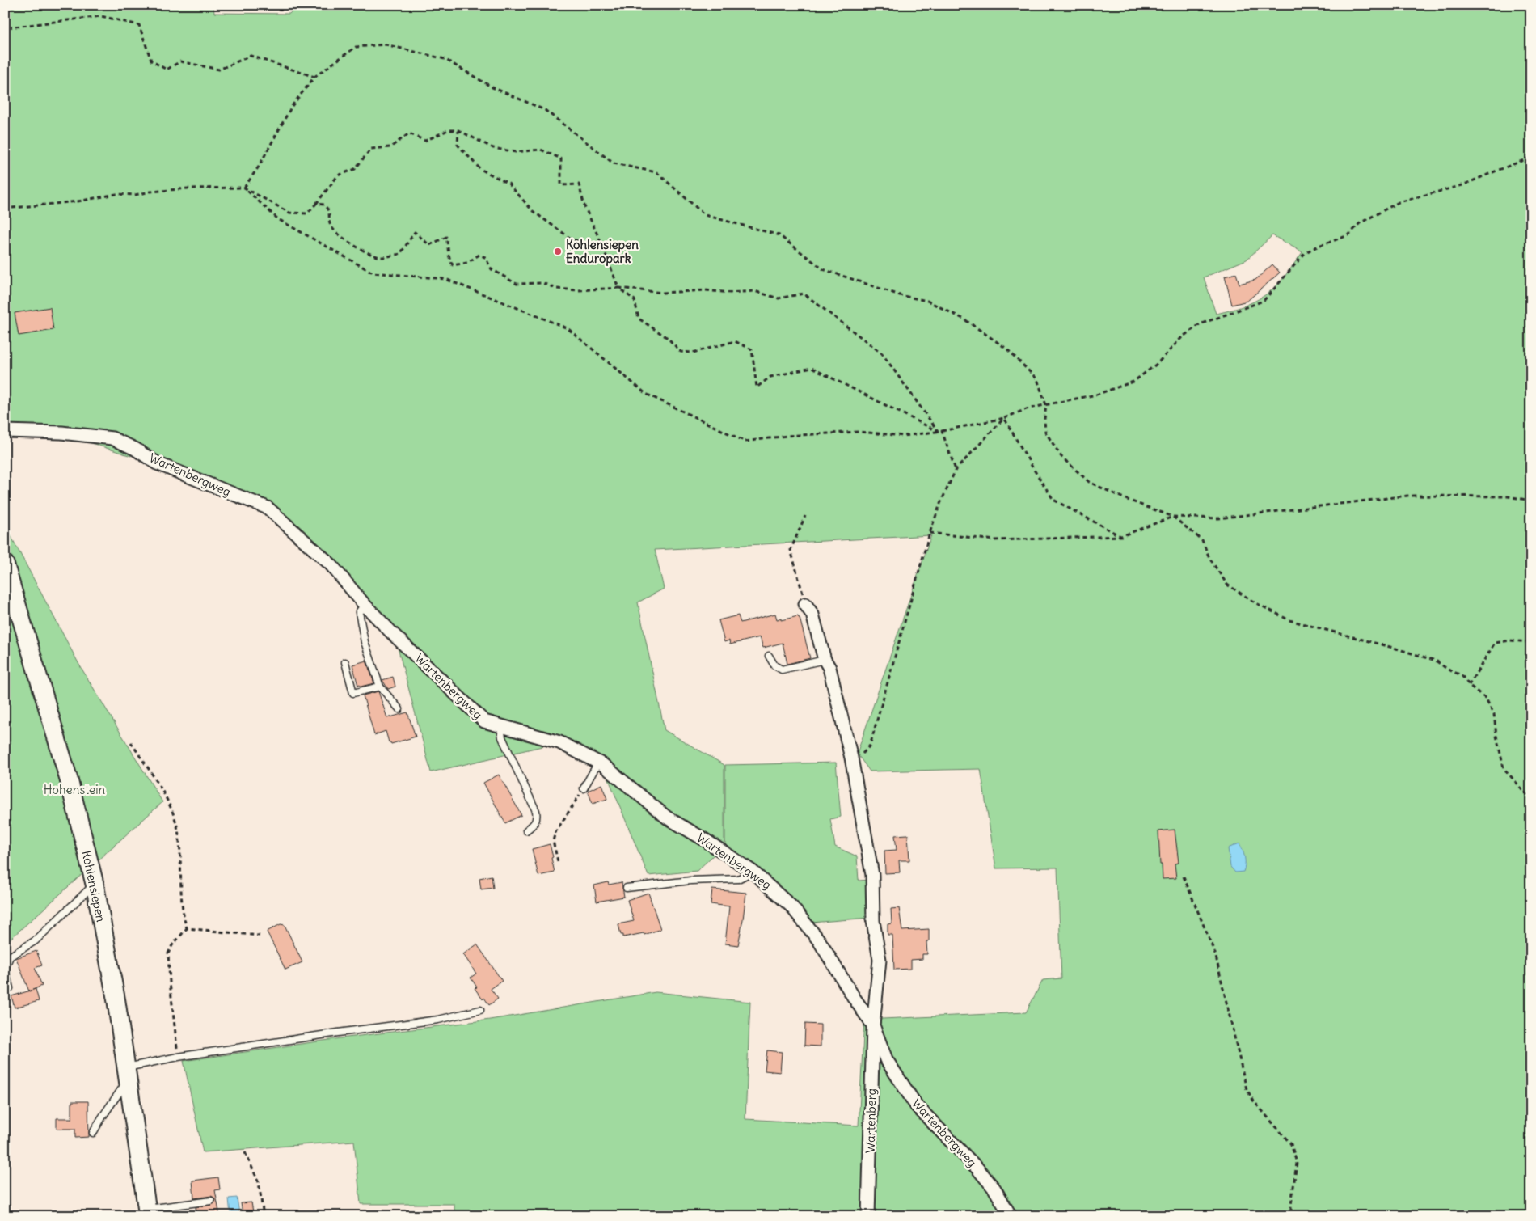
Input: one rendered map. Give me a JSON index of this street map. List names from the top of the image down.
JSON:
{
  "streets": {
    "street": ["Wartenbergweg", "Kohlensiepen", "Wartenberg"]
  },
  "crossings": [
    ["Wartenbergweg", "Wartenberg"]
  ],
  "parks": ["Hohenstein"],
  "places": ["Kohlensiepen Enduropark"]
}
